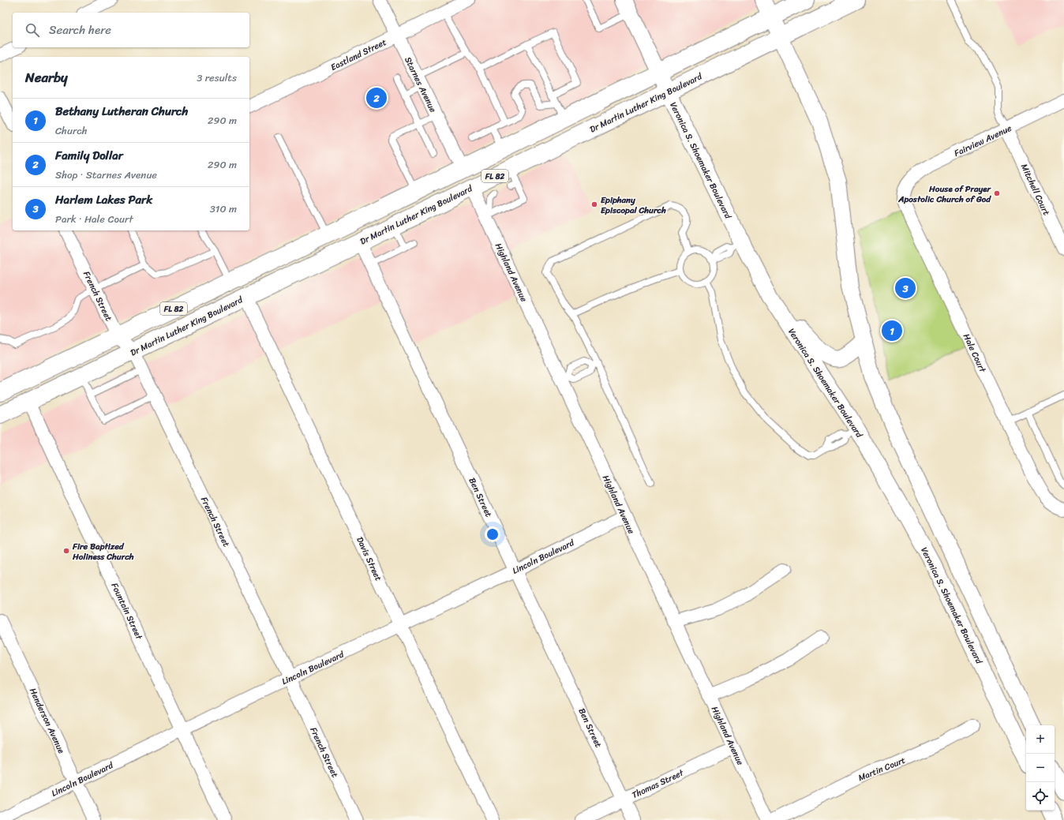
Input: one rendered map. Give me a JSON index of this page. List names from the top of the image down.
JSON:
{
  "streets": {
    "main road": ["Dr Martin Luther King Boulevard", "FL 82"],
    "street": [
      "Eastland Street",
      "Starnes Avenue",
      "Fairview Avenue",
      "Veronica S. Shoemaker Boulevard",
      "Mitchell Court",
      "Highland Avenue",
      "French Street",
      "Hale Court",
      "Ben Street",
      "Lincoln Boulevard",
      "Davis Street",
      "Fountain Street",
      "Henderson Avenue",
      "Martin Court",
      "Thomas Street"
    ]
  },
  "crossings": [
    ["Eastland Street", "Starnes Avenue"],
    ["Starnes Avenue", "FL 82"],
    ["Dr Martin Luther King Boulevard", "Veronica S. Shoemaker Boulevard"],
    ["Dr Martin Luther King Boulevard", "FL 82"],
    ["Dr Martin Luther King Boulevard", "Highland Avenue"],
    ["Dr Martin Luther King Boulevard", "French Street"],
    ["Dr Martin Luther King Boulevard", "Ben Street"],
    ["Dr Martin Luther King Boulevard", "Davis Street"],
    ["Fairview Avenue", "Mitchell Court"],
    ["Fairview Avenue", "Hale Court"],
    ["Veronica S. Shoemaker Boulevard", "FL 82"],
    ["FL 82", "French Street"],
    ["FL 82", "Fountain Street"],
    ["Highland Avenue", "Lincoln Boulevard"],
    ["Highland Avenue", "Thomas Street"],
    ["French Street", "Lincoln Boulevard"],
    ["Ben Street", "Lincoln Boulevard"],
    ["Ben Street", "Thomas Street"],
    ["Lincoln Boulevard", "Davis Street"],
    ["Lincoln Boulevard", "Fountain Street"],
    ["Lincoln Boulevard", "Henderson Avenue"]
  ],
  "places": ["House of Prayer Apostolic Church of God", "Epiphany Episcopal Church", "Fire Baptized Holiness Church"],
  "page": {
    "search": "Search here",
    "heading": ["Nearby", "3 results"],
    "pins": ["2", "3", "1"],
    "list": [
      {
        "mark": "1",
        "name": "Bethany Lutheran Church",
        "note": "Church",
        "value": "290 m"
      },
      {
        "mark": "2",
        "name": "Family Dollar",
        "note": "Shop · Starnes Avenue",
        "value": "290 m"
      },
      {
        "mark": "3",
        "name": "Harlem Lakes Park",
        "note": "Park · Hale Court",
        "value": "310 m"
      }
    ],
    "map_buttons": ["+", "−"]
  }
}
